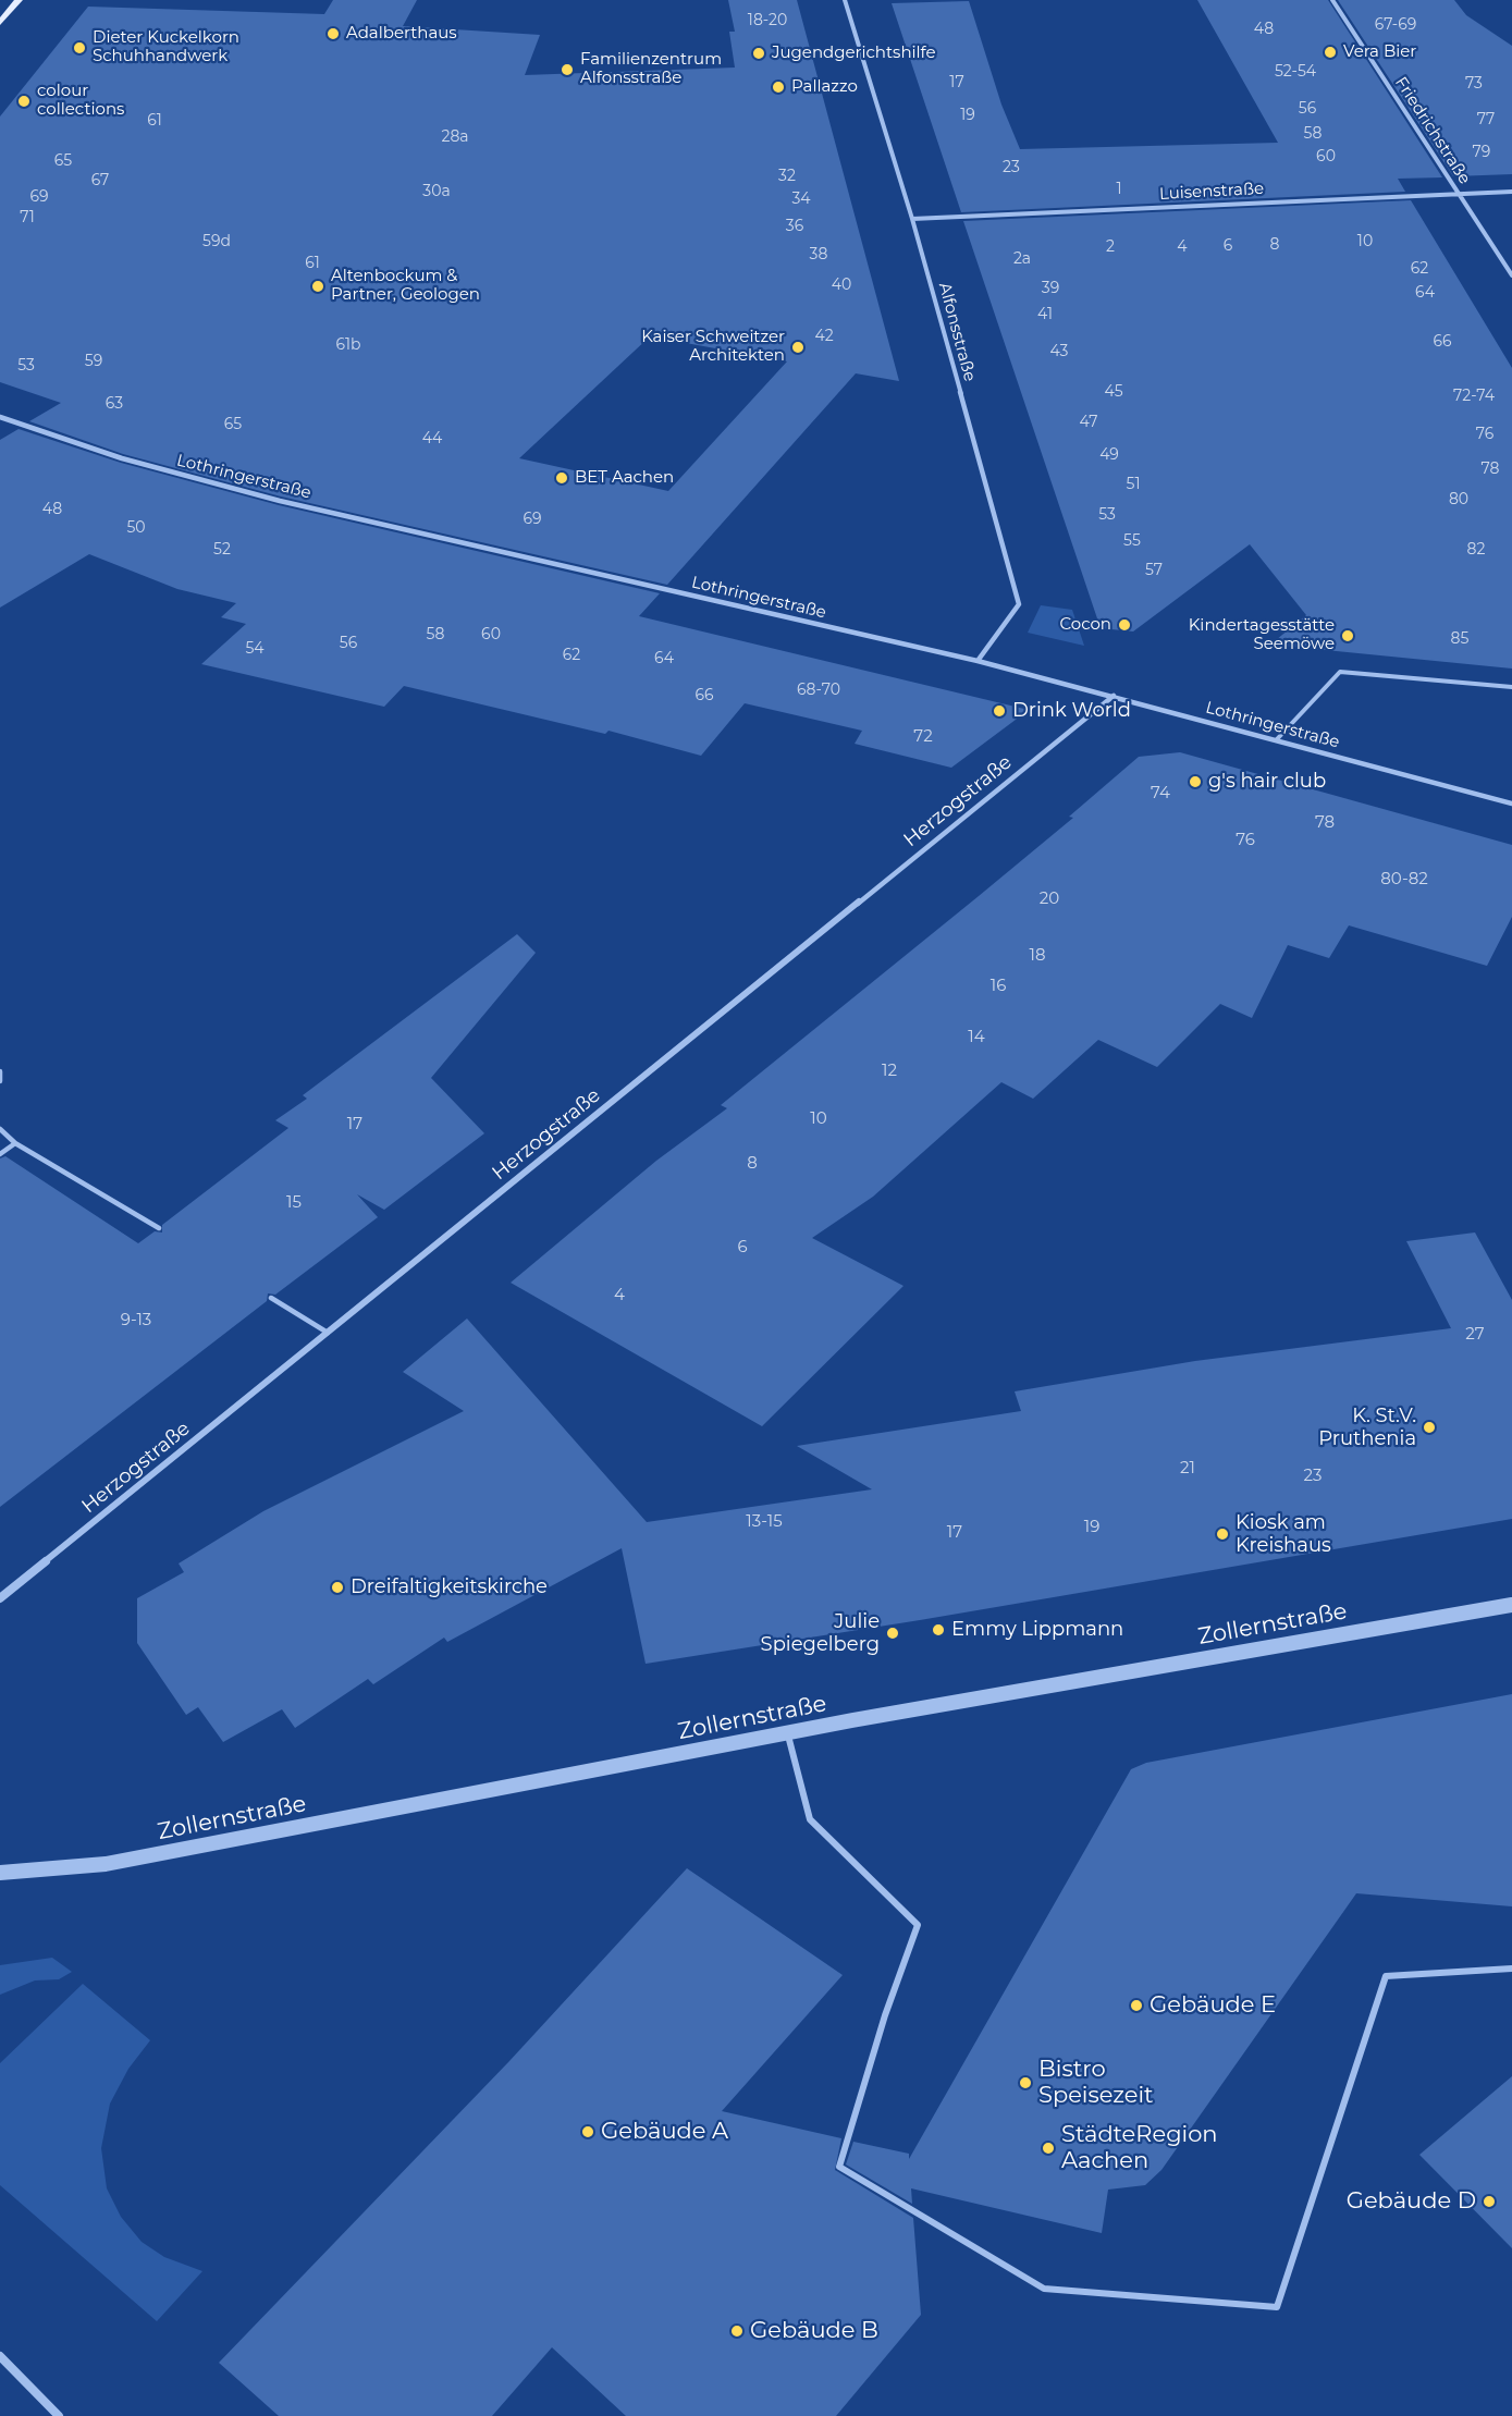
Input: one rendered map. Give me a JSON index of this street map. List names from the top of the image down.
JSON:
{
  "streets": {
    "street": [
      "Friedrichstraße",
      "Luisenstraße",
      "Alfonsstraße",
      "Lothringerstraße",
      "Herzogstraße",
      "Zollernstraße"
    ]
  },
  "crossings": [
    ["Friedrichstraße", "Luisenstraße"],
    ["Luisenstraße", "Alfonsstraße"],
    ["Alfonsstraße", "Lothringerstraße"],
    ["Lothringerstraße", "Herzogstraße"]
  ],
  "places": [
    "Adalberthaus",
    "Dieter Kuckelkorn Schuhhandwerk",
    "Vera Bier",
    "Jugendgerichtshilfe",
    "Familienzentrum Alfonsstraße",
    "Pallazzo",
    "colour collections",
    "Altenbockum & Partner, Geologen",
    "Kaiser Schweitzer Architekten",
    "BET Aachen",
    "Cocon",
    "Kindertagesstätte Seemöwe",
    "Drink World",
    "g's hair club",
    "K. St.V. Pruthenia",
    "Kiosk am Kreishaus",
    "Dreifaltigkeitskirche",
    "Emmy Lippmann",
    "Julie Spiegelberg",
    "Gebäude E",
    "Bistro Speisezeit",
    "Gebäude A",
    "StädteRegion Aachen",
    "Gebäude D",
    "Gebäude B"
  ],
  "house_numbers": [
    "18-20",
    "67-69",
    "48",
    "52-54",
    "17",
    "73",
    "56",
    "19",
    "77",
    "61",
    "58",
    "28a",
    "79",
    "60",
    "65",
    "23",
    "32",
    "67",
    "1",
    "30a",
    "69",
    "34",
    "71",
    "36",
    "59d",
    "10",
    "8",
    "6",
    "2",
    "4",
    "38",
    "2a",
    "61",
    "62",
    "40",
    "39",
    "64",
    "41",
    "42",
    "66",
    "61b",
    "43",
    "59",
    "53",
    "45",
    "72-74",
    "63",
    "47",
    "65",
    "76",
    "44",
    "49",
    "78",
    "51",
    "80",
    "48",
    "53",
    "69",
    "50",
    "55",
    "52",
    "82",
    "57",
    "58",
    "60",
    "85",
    "56",
    "54",
    "62",
    "64",
    "68-70",
    "66",
    "72",
    "74",
    "78",
    "76",
    "80-82",
    "20",
    "18",
    "16",
    "14",
    "12",
    "10",
    "17",
    "8",
    "15",
    "6",
    "4",
    "9-13",
    "27",
    "21",
    "23",
    "13-15",
    "19",
    "17"
  ]
}
